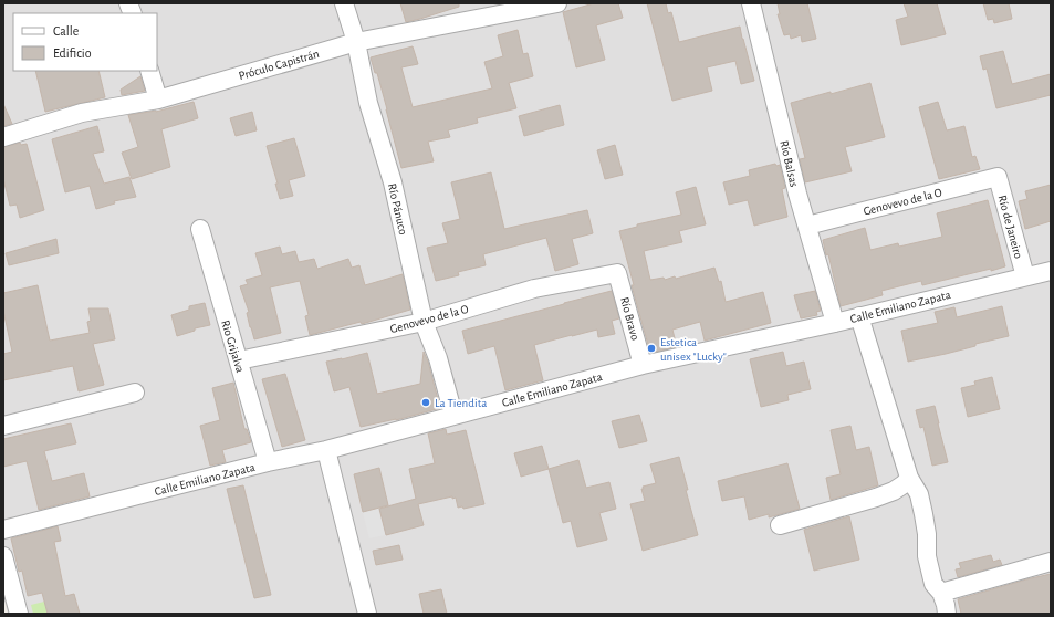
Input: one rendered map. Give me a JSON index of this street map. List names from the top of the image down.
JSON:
{
  "streets": {
    "street": [
      "Próculo Capistrán",
      "Río Balsas",
      "Genovevo de la O",
      "Río Pánuco",
      "Río de Janeiro",
      "Calle Emiliano Zapata",
      "Río Bravo",
      "Rio Grijalva"
    ]
  },
  "crossings": [
    ["Próculo Capistrán", "Río Pánuco"],
    ["Río Balsas", "Genovevo de la O"],
    ["Río Balsas", "Calle Emiliano Zapata"],
    ["Genovevo de la O", "Río Pánuco"],
    ["Genovevo de la O", "Río de Janeiro"],
    ["Genovevo de la O", "Río Bravo"],
    ["Genovevo de la O", "Rio Grijalva"],
    ["Río Pánuco", "Calle Emiliano Zapata"],
    ["Río de Janeiro", "Calle Emiliano Zapata"],
    ["Calle Emiliano Zapata", "Río Bravo"],
    ["Calle Emiliano Zapata", "Rio Grijalva"]
  ],
  "places": ["Estetica unisex \"Lucky\"", "La Tiendita"],
  "legend": ["Calle", "Edificio"]
}
